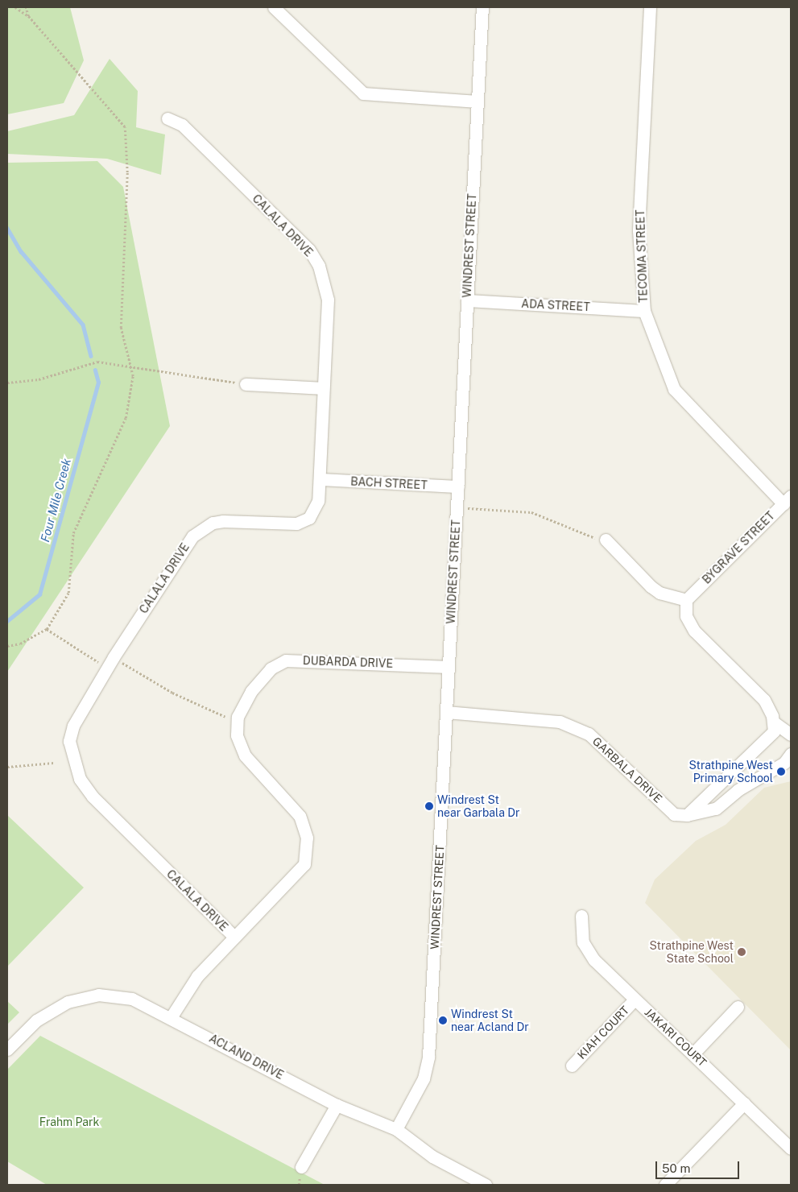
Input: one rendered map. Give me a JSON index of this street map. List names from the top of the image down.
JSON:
{
  "streets": {
    "street": [
      "CALALA DRIVE",
      "WINDREST STREET",
      "TECOMA STREET",
      "ADA STREET",
      "BACH STREET",
      "BYGRAVE STREET",
      "DUBARDA DRIVE",
      "GARBALA DRIVE",
      "KIAH COURT",
      "JAKARI COURT",
      "ACLAND DRIVE"
    ]
  },
  "crossings": [
    ["CALALA DRIVE", "BACH STREET"],
    ["CALALA DRIVE", "DUBARDA DRIVE"],
    ["WINDREST STREET", "ADA STREET"],
    ["WINDREST STREET", "BACH STREET"],
    ["WINDREST STREET", "DUBARDA DRIVE"],
    ["WINDREST STREET", "GARBALA DRIVE"],
    ["WINDREST STREET", "ACLAND DRIVE"],
    ["TECOMA STREET", "ADA STREET"],
    ["TECOMA STREET", "BYGRAVE STREET"],
    ["DUBARDA DRIVE", "ACLAND DRIVE"],
    ["KIAH COURT", "JAKARI COURT"]
  ],
  "water": ["Four Mile Creek"],
  "parks": ["Frahm Park"],
  "places": [
    "Strathpine West Primary School",
    "Windrest St near Garbala Dr",
    "Strathpine West State School",
    "Windrest St near Acland Dr"
  ],
  "scale_bar": "50 m"
}
